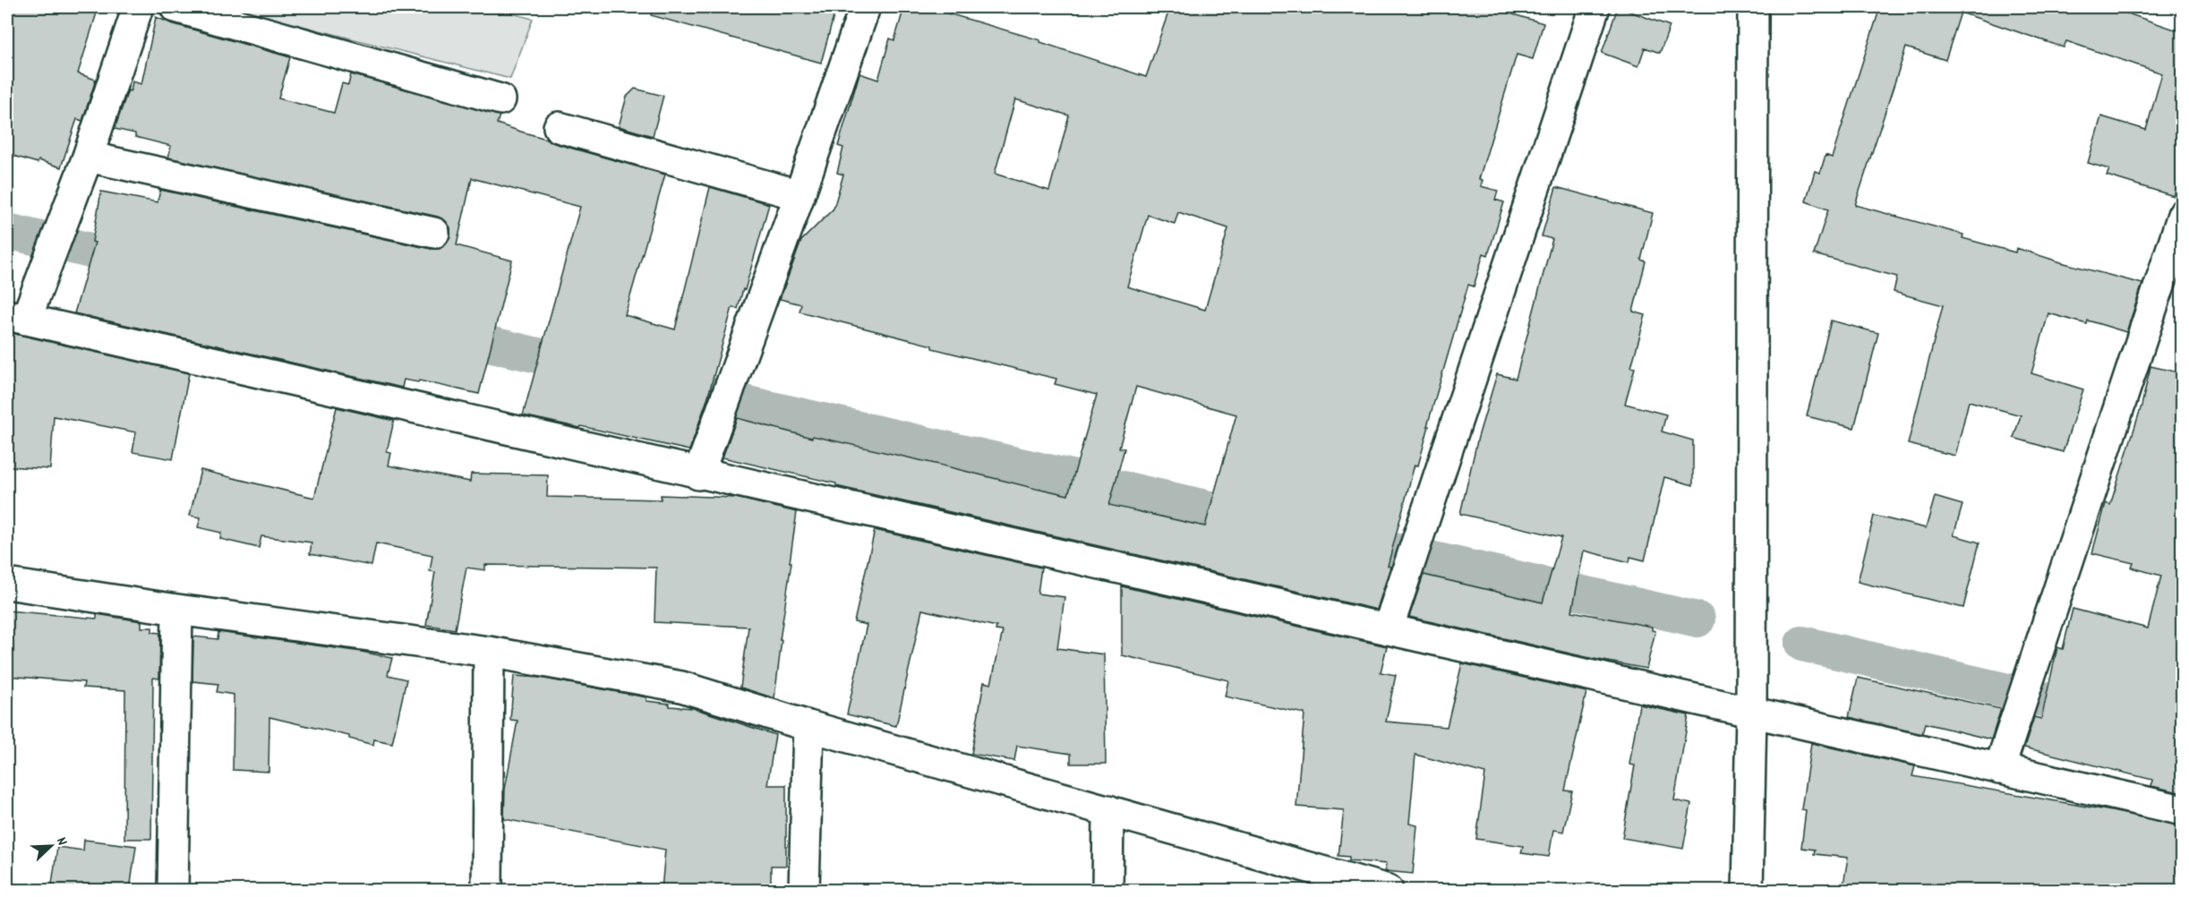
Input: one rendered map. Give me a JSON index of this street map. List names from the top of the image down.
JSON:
{
  "north": "top right"
}
